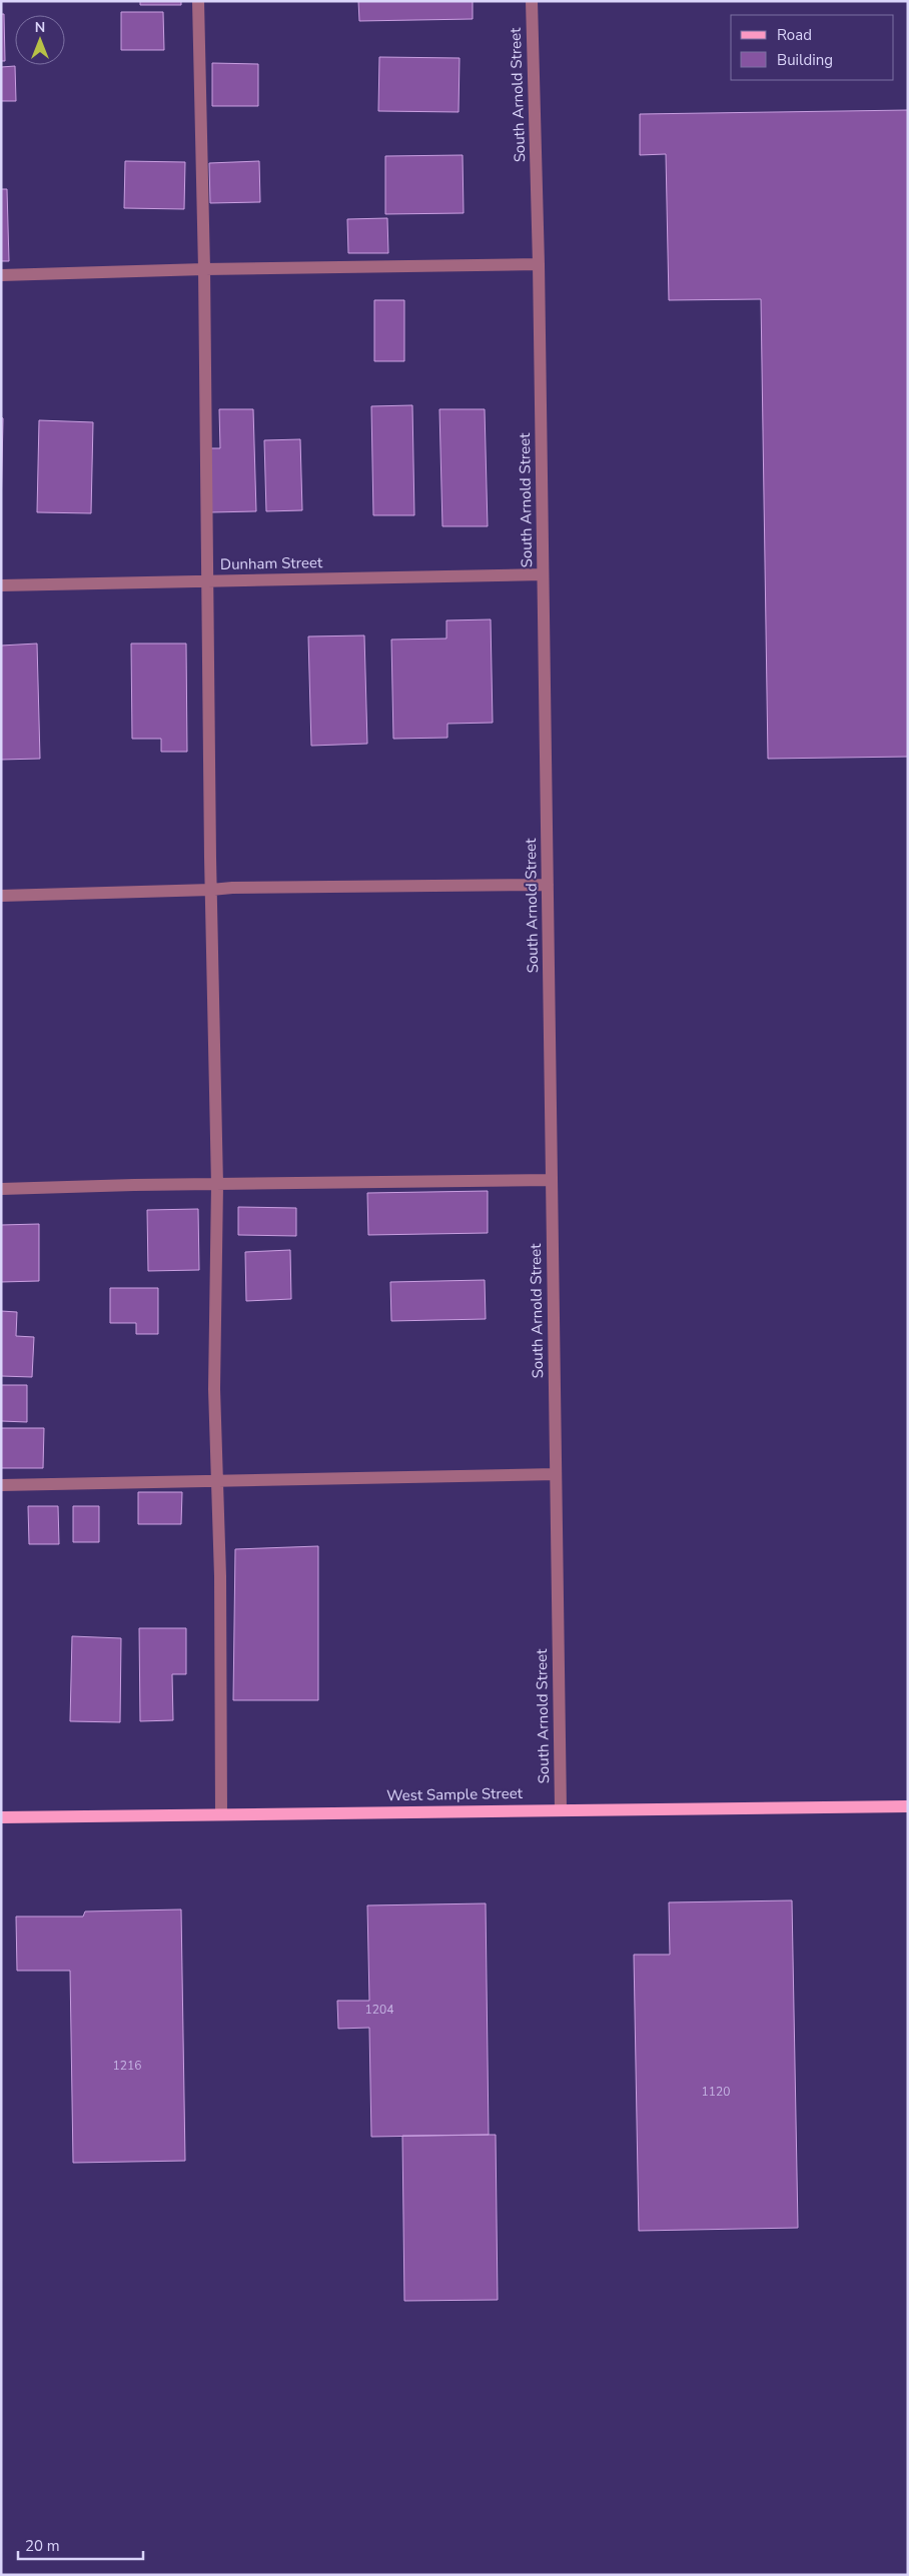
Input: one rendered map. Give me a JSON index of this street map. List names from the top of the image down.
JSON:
{
  "streets": {
    "main road": ["West Sample Street"],
    "street": ["South Arnold Street", "Dunham Street"]
  },
  "crossings": [
    ["South Arnold Street", "Dunham Street"],
    ["South Arnold Street", "West Sample Street"]
  ],
  "house_numbers": ["1204", "1216", "1120"],
  "legend": ["Road", "Building"],
  "scale_bar": "20 m",
  "north": "top"
}
